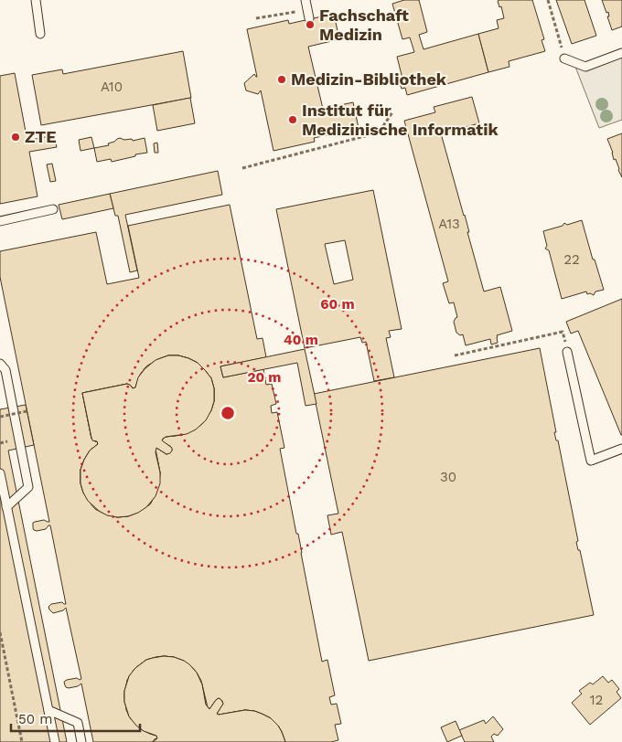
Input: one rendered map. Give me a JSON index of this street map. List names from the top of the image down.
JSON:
{
  "places": [
    "Fachschaft Medizin",
    "Medizin-Bibliothek",
    "Institut für Medizinische Informatik",
    "ZTE"
  ],
  "house_numbers": [
    "A10",
    "A13",
    "22",
    "30",
    "12"
  ],
  "scale_bar": "50 m",
  "rings": ["60 m", "40 m", "20 m"]
}
